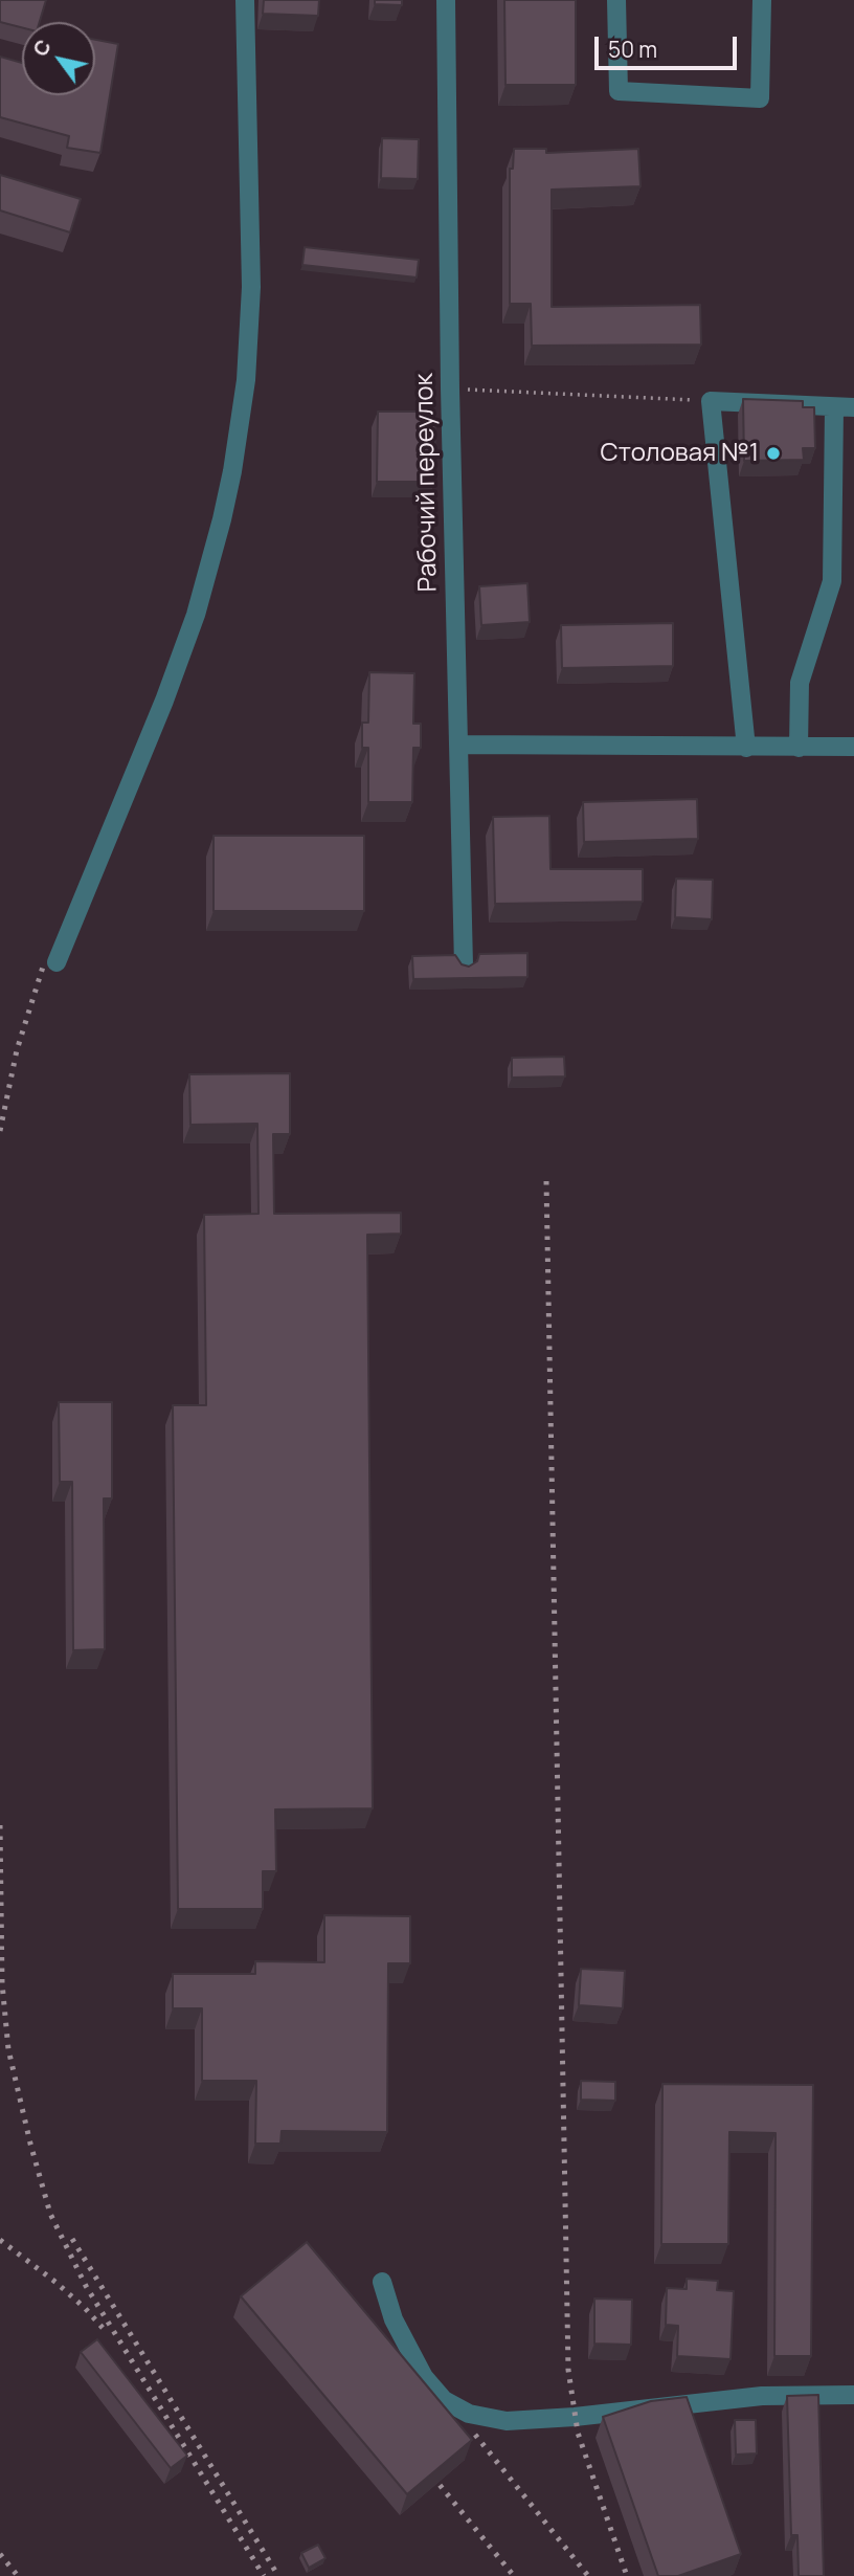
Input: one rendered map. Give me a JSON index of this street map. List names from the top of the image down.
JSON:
{
  "streets": {
    "street": ["Рабочий переулок"]
  },
  "places": ["Столовая №1"],
  "scale_bar": "50 m",
  "north": "top left"
}
